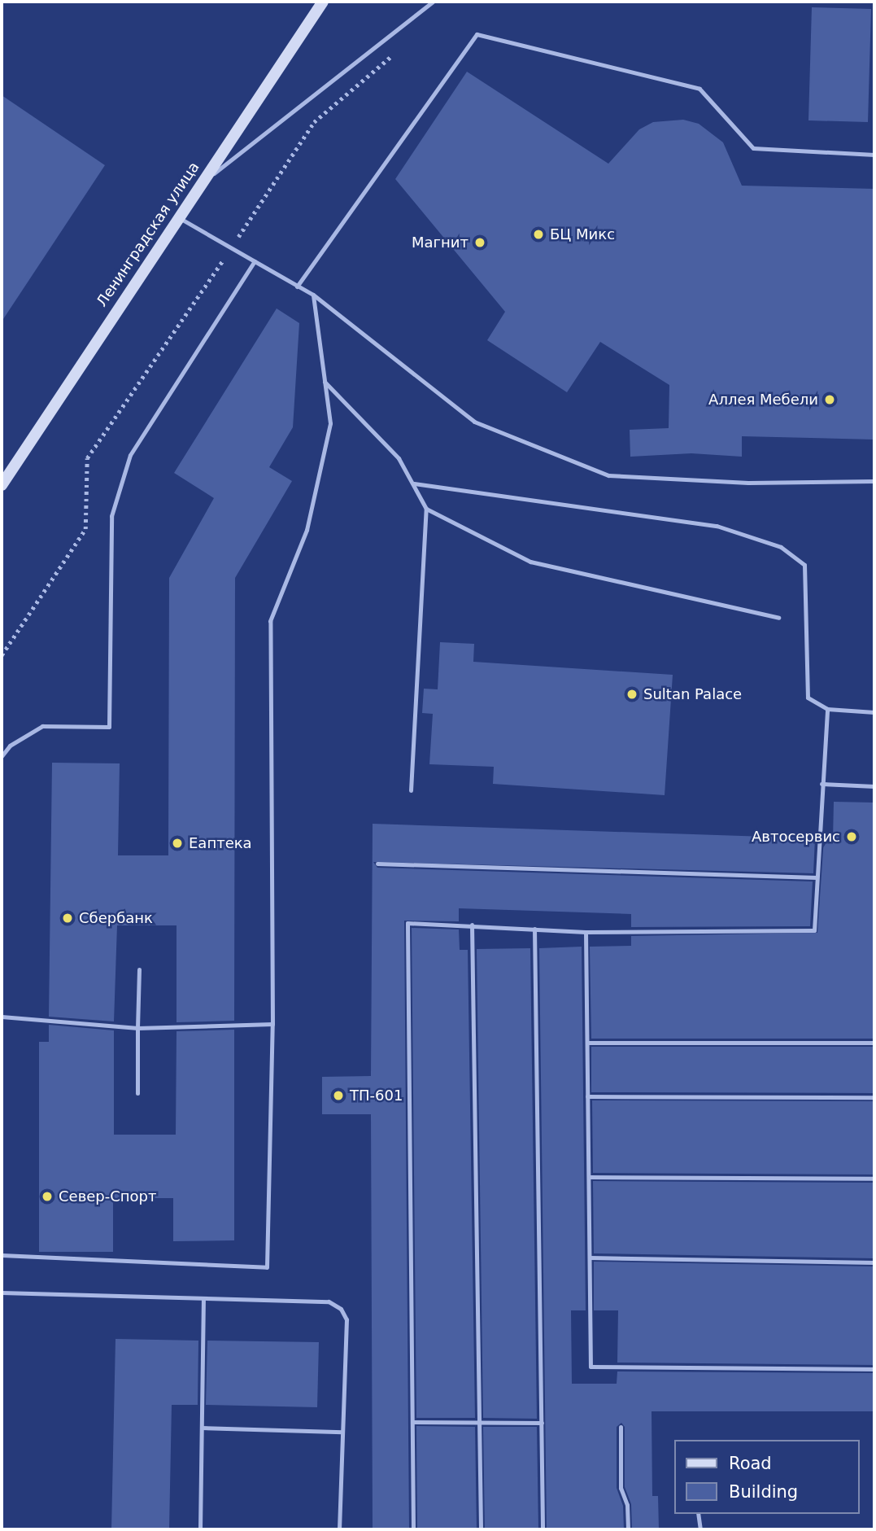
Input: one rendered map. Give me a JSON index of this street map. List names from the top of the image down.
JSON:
{
  "streets": {
    "main road": ["Ленинградская улица"]
  },
  "places": [
    "БЦ Микс",
    "Магнит",
    "Аллея Мебели",
    "Sultan Palace",
    "Автосервис",
    "Еаптека",
    "Сбербанк",
    "ТП-601",
    "Север-Спорт"
  ],
  "legend": ["Road", "Building"]
}
